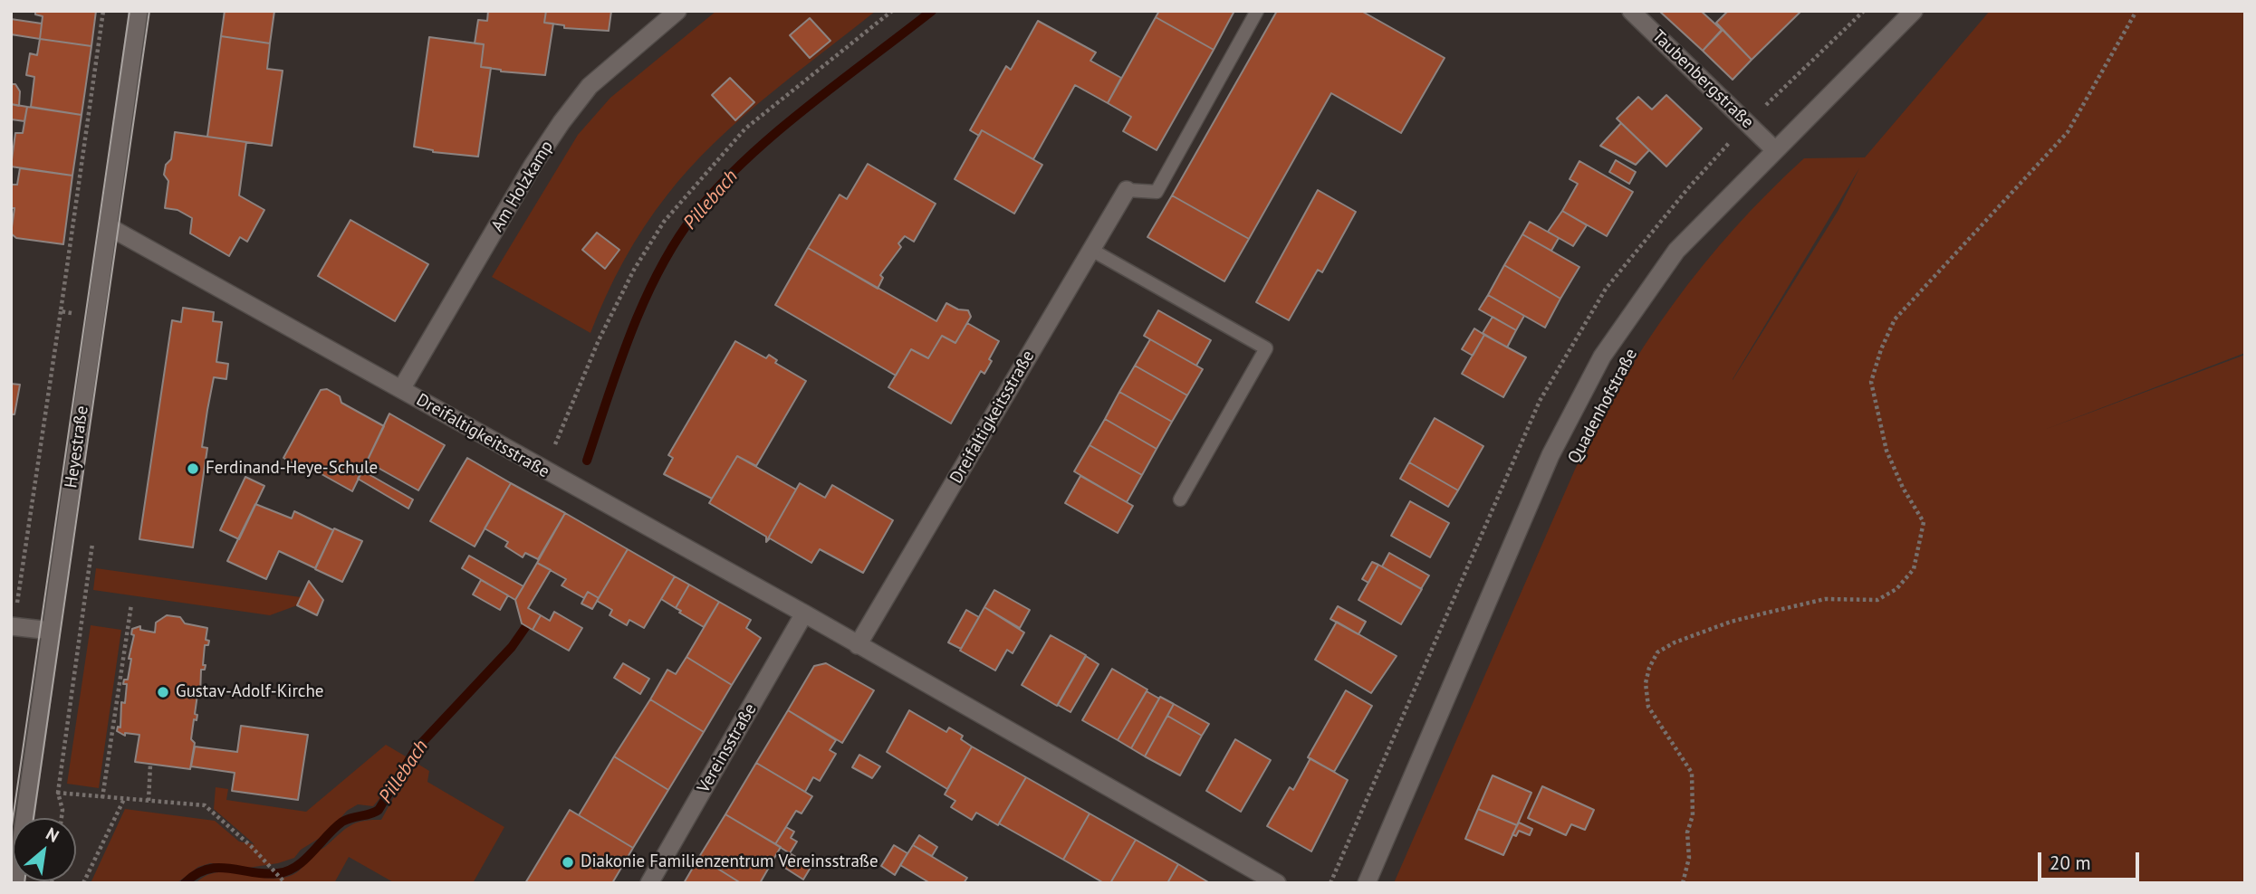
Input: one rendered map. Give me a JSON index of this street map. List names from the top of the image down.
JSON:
{
  "streets": {
    "street": [
      "Taubenbergstraße",
      "Am Holzkamp",
      "Quadenhofstraße",
      "Dreifaltigkeitsstraße",
      "Heyestraße",
      "Vereinsstraße"
    ]
  },
  "crossings": [
    ["Taubenbergstraße", "Quadenhofstraße"],
    ["Am Holzkamp", "Dreifaltigkeitsstraße"],
    ["Dreifaltigkeitsstraße", "Heyestraße"],
    ["Dreifaltigkeitsstraße", "Vereinsstraße"]
  ],
  "water": ["Pillebach"],
  "places": ["Ferdinand-Heye-Schule", "Gustav-Adolf-Kirche", "Diakonie Familienzentrum Vereinsstraße"],
  "scale_bar": "20 m",
  "north": "top right"
}
